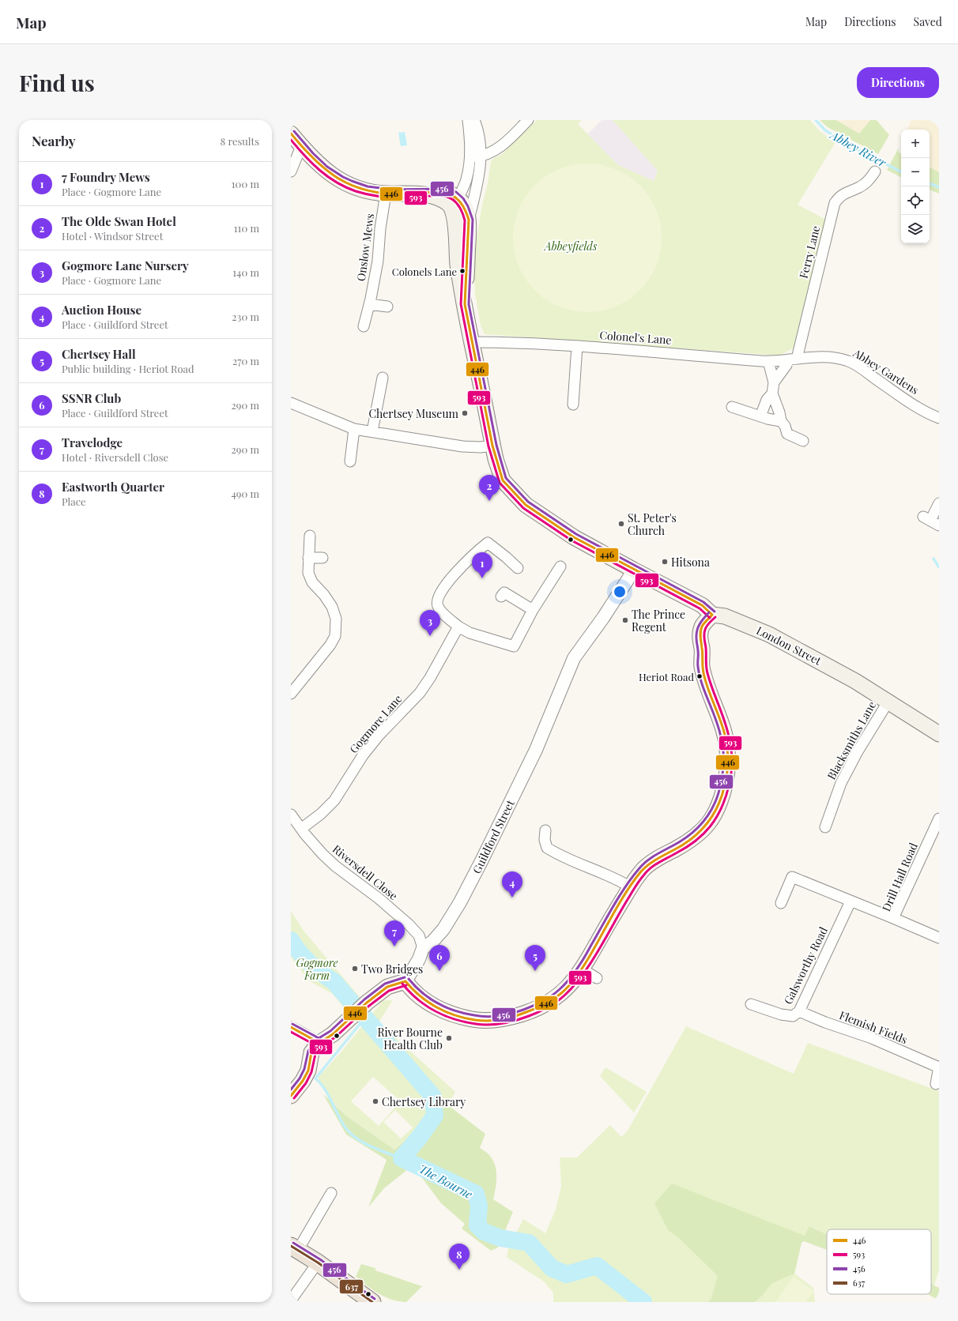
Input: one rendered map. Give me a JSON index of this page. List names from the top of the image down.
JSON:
{
  "streets": {
    "main road": ["London Street"],
    "street": [
      "Onslow Mews",
      "Ferry Lane",
      "Colonel's Lane",
      "Abbey Gardens",
      "Gogmore Lane",
      "Blacksmiths Lane",
      "Guildford Street",
      "Riversdell Close",
      "Drill Hall Road",
      "Galsworthy Road",
      "Flemish Fields"
    ]
  },
  "crossings": [
    ["Ferry Lane", "Colonel's Lane"],
    ["Ferry Lane", "Abbey Gardens"],
    ["Colonel's Lane", "Abbey Gardens"],
    ["London Street", "Blacksmiths Lane"],
    ["Gogmore Lane", "Riversdell Close"],
    ["Guildford Street", "Riversdell Close"],
    ["Galsworthy Road", "Flemish Fields"]
  ],
  "water": ["Abbey River", "The Bourne"],
  "parks": ["Abbeyfields", "Gogmore Farm"],
  "places": [
    "Colonels Lane",
    "Chertsey Museum",
    "St. Peter's Church",
    "Hitsona",
    "The Prince Regent",
    "Heriot Road",
    "Two Bridges",
    "River Bourne Health Club",
    "Chertsey Library"
  ],
  "lines": [
    "transit line 456",
    "transit line 446",
    "transit line 593",
    "transit line 637"
  ],
  "legend": [
    "446",
    "593",
    "456",
    "637"
  ],
  "page": {
    "header": "Map",
    "nav": ["Map", "Directions", "Saved"],
    "buttons": "Directions",
    "title": "Find us",
    "heading": ["Nearby", "8 results"],
    "map_buttons": ["+", "−"],
    "list": [
      {
        "mark": "1",
        "name": "7 Foundry Mews",
        "note": "Place · Gogmore Lane",
        "value": "100 m"
      },
      {
        "mark": "2",
        "name": "The Olde Swan Hotel",
        "note": "Hotel · Windsor Street",
        "value": "110 m"
      },
      {
        "mark": "3",
        "name": "Gogmore Lane Nursery",
        "note": "Place · Gogmore Lane",
        "value": "140 m"
      },
      {
        "mark": "4",
        "name": "Auction House",
        "note": "Place · Guildford Street",
        "value": "230 m"
      },
      {
        "mark": "5",
        "name": "Chertsey Hall",
        "note": "Public building · Heriot Road",
        "value": "270 m"
      },
      {
        "mark": "6",
        "name": "SSNR Club",
        "note": "Place · Guildford Street",
        "value": "290 m"
      },
      {
        "mark": "7",
        "name": "Travelodge",
        "note": "Hotel · Riversdell Close",
        "value": "290 m"
      },
      {
        "mark": "8",
        "name": "Eastworth Quarter",
        "note": "Place",
        "value": "490 m"
      }
    ],
    "pins": [
      "2",
      "1",
      "3",
      "4",
      "7",
      "5",
      "6",
      "8"
    ]
  }
}
